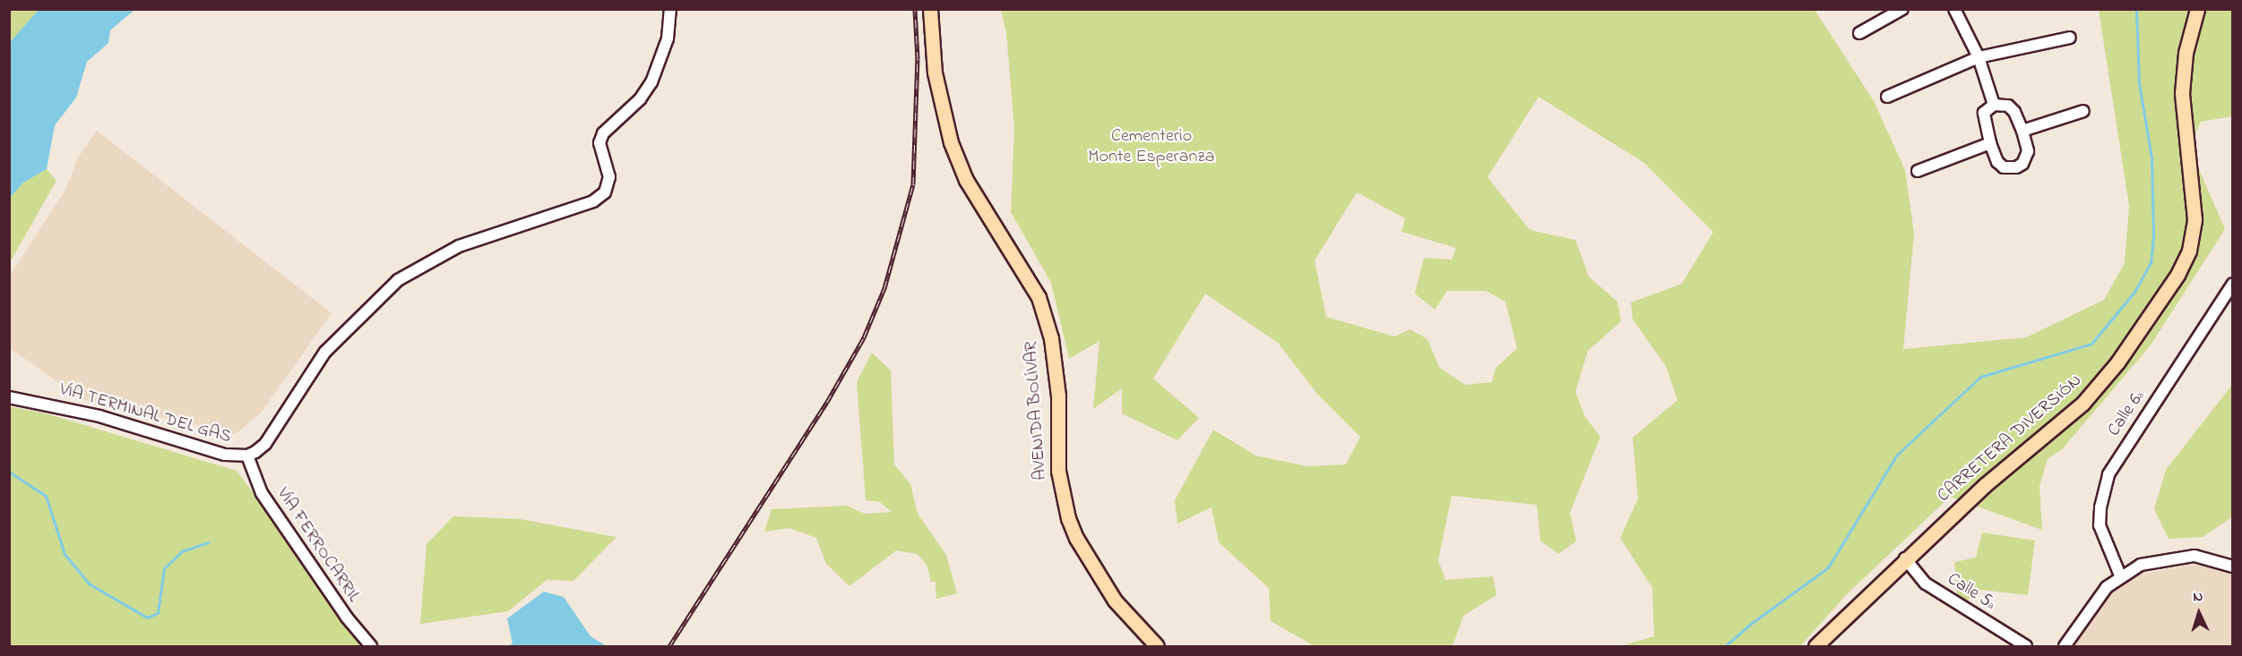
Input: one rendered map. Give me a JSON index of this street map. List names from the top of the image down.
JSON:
{
  "streets": {
    "main road": ["AVENIDA BOLÍVAR", "CARRETERA DIVERSIÓN"],
    "street": [
      "VÍA TERMINAL DEL GAS",
      "Calle 6ª",
      "VÍA FERROCARRIL",
      "Calle 5ª"
    ]
  },
  "crossings": [
    ["VÍA TERMINAL DEL GAS", "VÍA FERROCARRIL"],
    ["CARRETERA DIVERSIÓN", "Calle 5ª"]
  ],
  "parks": ["Cementerio Monte Esperanza"],
  "north": "top"
}
